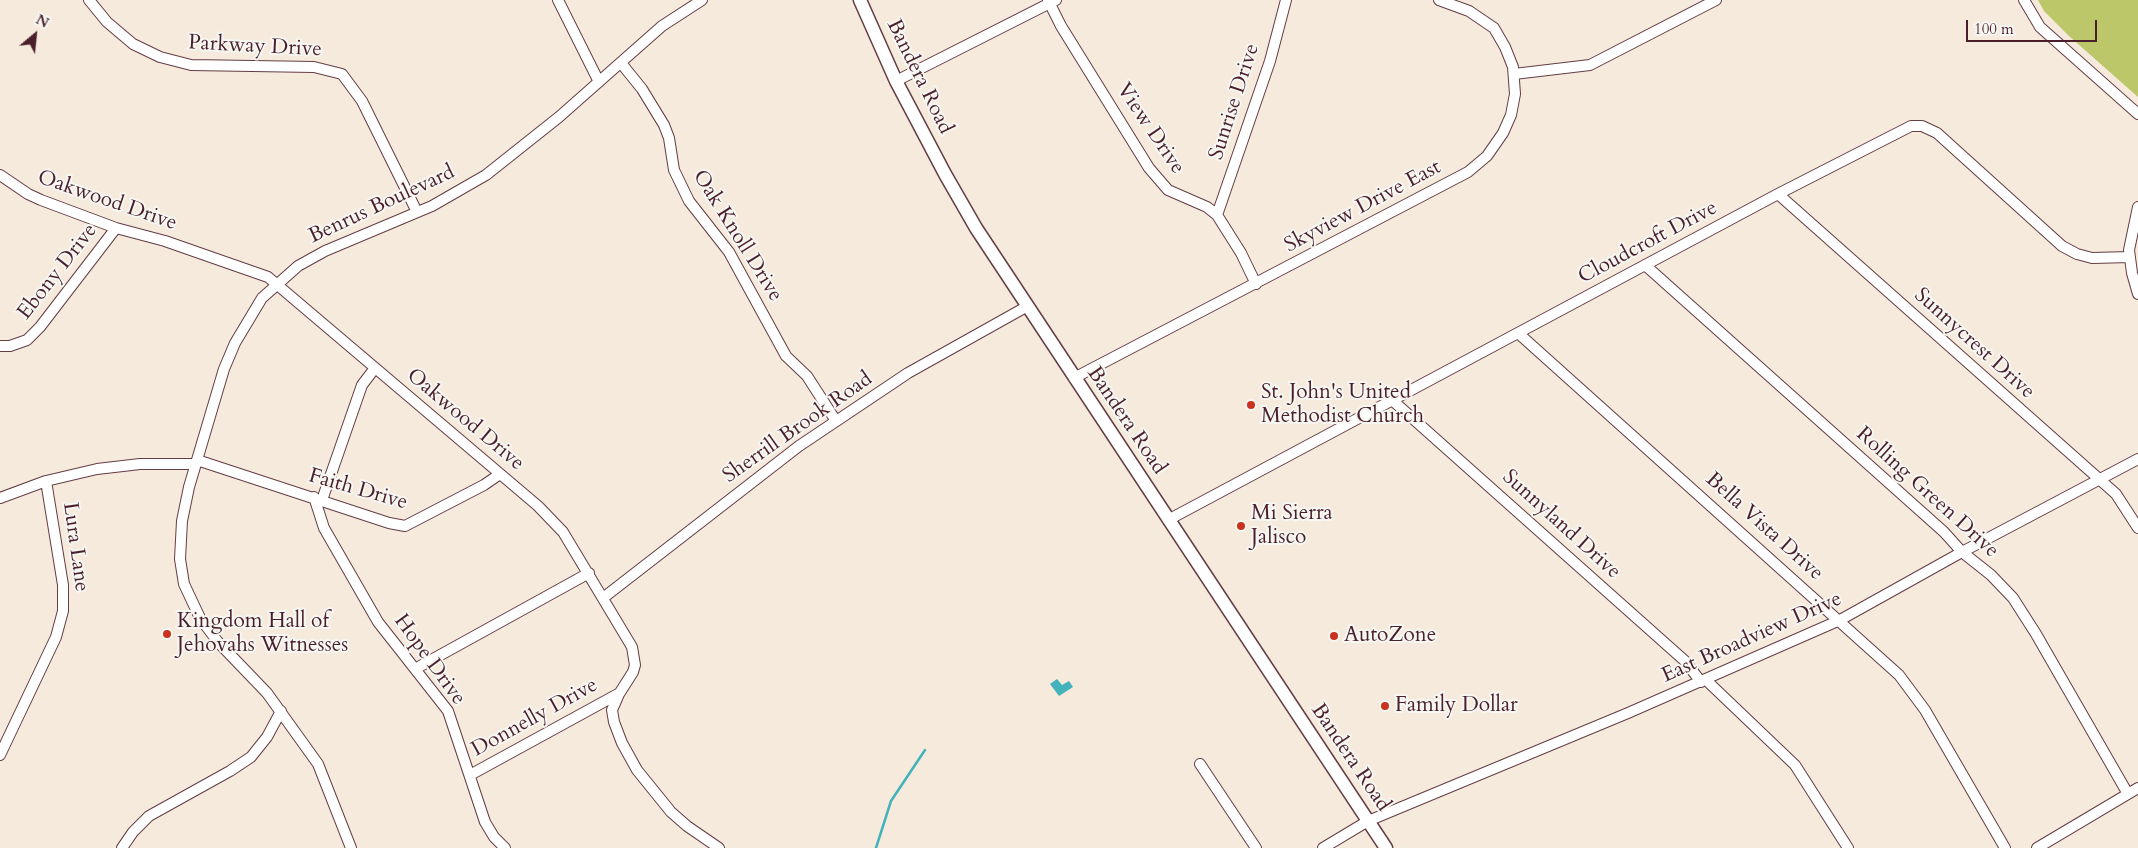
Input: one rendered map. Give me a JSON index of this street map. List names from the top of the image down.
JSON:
{
  "streets": {
    "main road": ["Bandera Road"],
    "street": [
      "Parkway Drive",
      "Sunrise Drive",
      "View Drive",
      "Oakwood Drive",
      "Benrus Boulevard",
      "Skyview Drive East",
      "Oak Knoll Drive",
      "Cloudcroft Drive",
      "Ebony Drive",
      "Sunnycrest Drive",
      "Sherrill Brook Road",
      "Faith Drive",
      "Rolling Green Drive",
      "Sunnyland Drive",
      "Bella Vista Drive",
      "Lura Lane",
      "East Broadview Drive",
      "Hope Drive",
      "Donnelly Drive"
    ]
  },
  "crossings": [
    ["Parkway Drive", "Benrus Boulevard"],
    ["Bandera Road", "Skyview Drive East"],
    ["Bandera Road", "Cloudcroft Drive"],
    ["Bandera Road", "Sherrill Brook Road"],
    ["Bandera Road", "East Broadview Drive"],
    ["Sunrise Drive", "View Drive"],
    ["View Drive", "Skyview Drive East"],
    ["Oakwood Drive", "Benrus Boulevard"],
    ["Oakwood Drive", "Ebony Drive"],
    ["Oakwood Drive", "Sherrill Brook Road"],
    ["Oakwood Drive", "Faith Drive"],
    ["Oakwood Drive", "Donnelly Drive"],
    ["Benrus Boulevard", "Oak Knoll Drive"],
    ["Benrus Boulevard", "Faith Drive"],
    ["Oak Knoll Drive", "Sherrill Brook Road"],
    ["Cloudcroft Drive", "Sunnycrest Drive"],
    ["Cloudcroft Drive", "Rolling Green Drive"],
    ["Cloudcroft Drive", "Sunnyland Drive"],
    ["Cloudcroft Drive", "Bella Vista Drive"],
    ["Sunnycrest Drive", "East Broadview Drive"],
    ["Faith Drive", "Lura Lane"],
    ["Faith Drive", "Hope Drive"],
    ["Rolling Green Drive", "East Broadview Drive"],
    ["Sunnyland Drive", "East Broadview Drive"],
    ["Bella Vista Drive", "East Broadview Drive"],
    ["Hope Drive", "Donnelly Drive"]
  ],
  "places": [
    "St. John's United Methodist Church",
    "Mi Sierra Jalisco",
    "Kingdom Hall of Jehovahs Witnesses",
    "AutoZone",
    "Family Dollar"
  ],
  "scale_bar": "100 m",
  "north": "top right"
}
